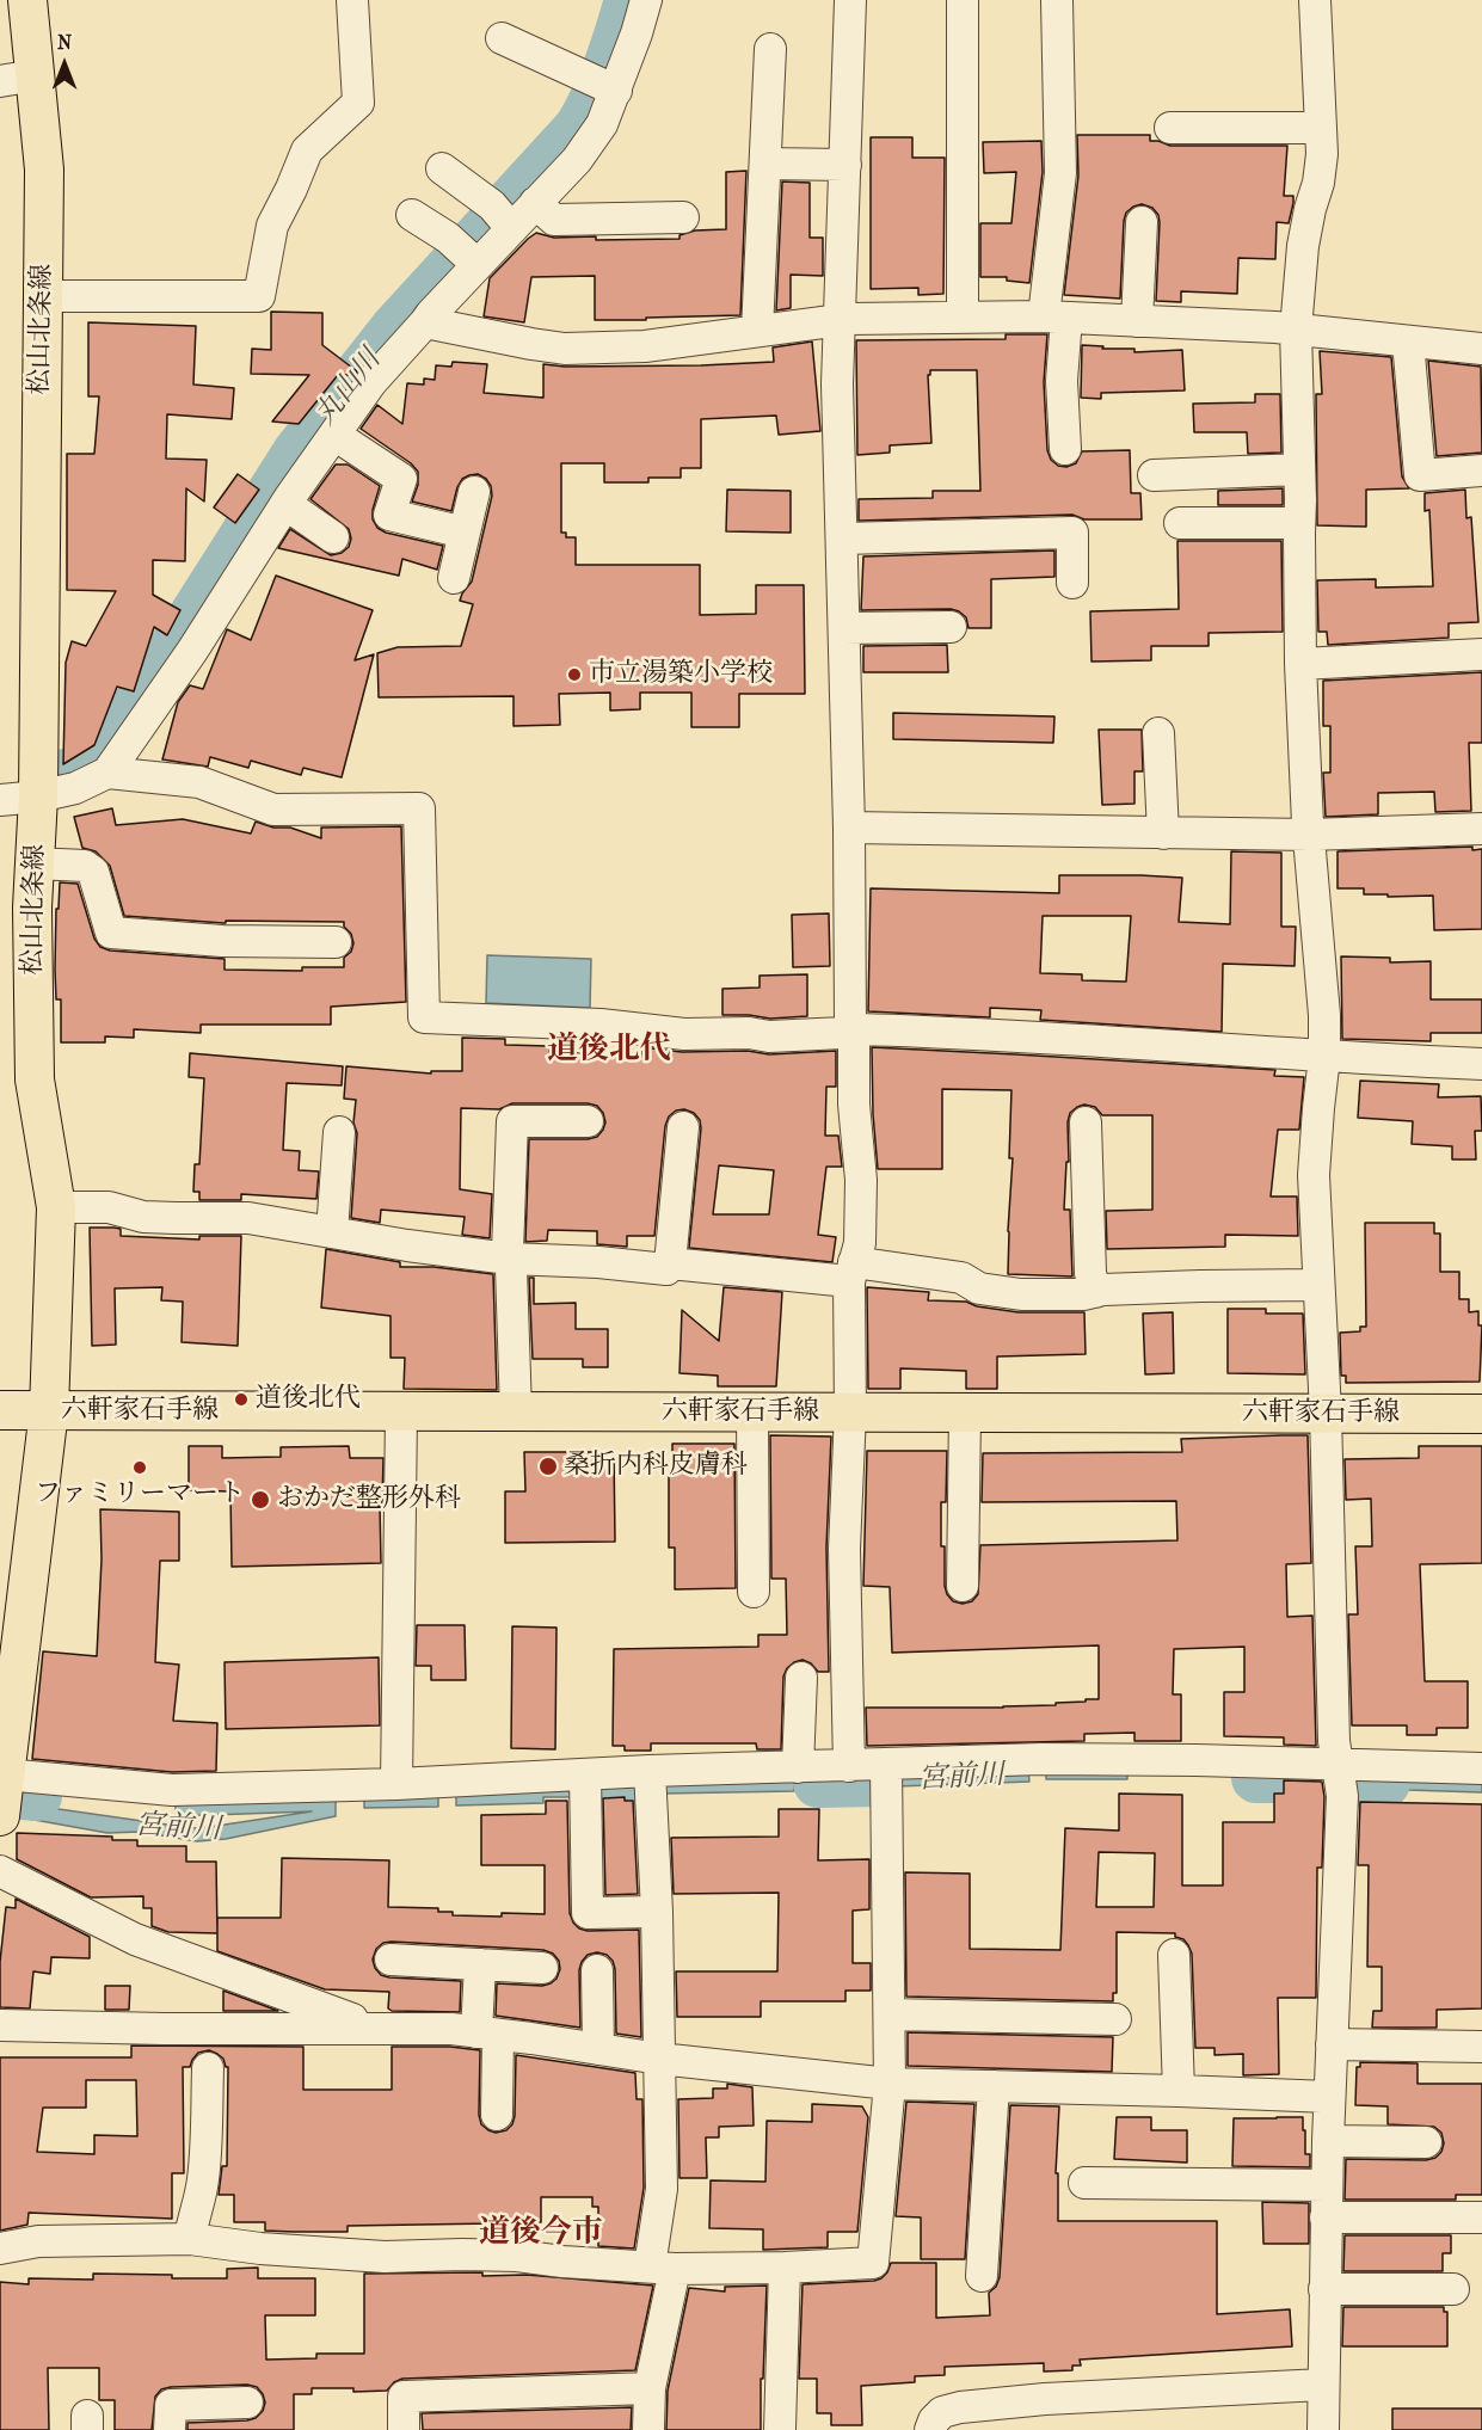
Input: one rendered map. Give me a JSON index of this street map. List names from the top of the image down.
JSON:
{
  "streets": {
    "main road": ["松山北条線", "六軒家石手線"]
  },
  "crossings": [
    ["松山北条線", "六軒家石手線"]
  ],
  "districts": ["道後北代", "道後今市"],
  "water": ["丸山川", "宮前川"],
  "places": [
    "市立湯築小学校",
    "道後北代",
    "桑折内科皮膚科",
    "ファミリーマート",
    "おかだ整形外科"
  ],
  "north": "top"
}
